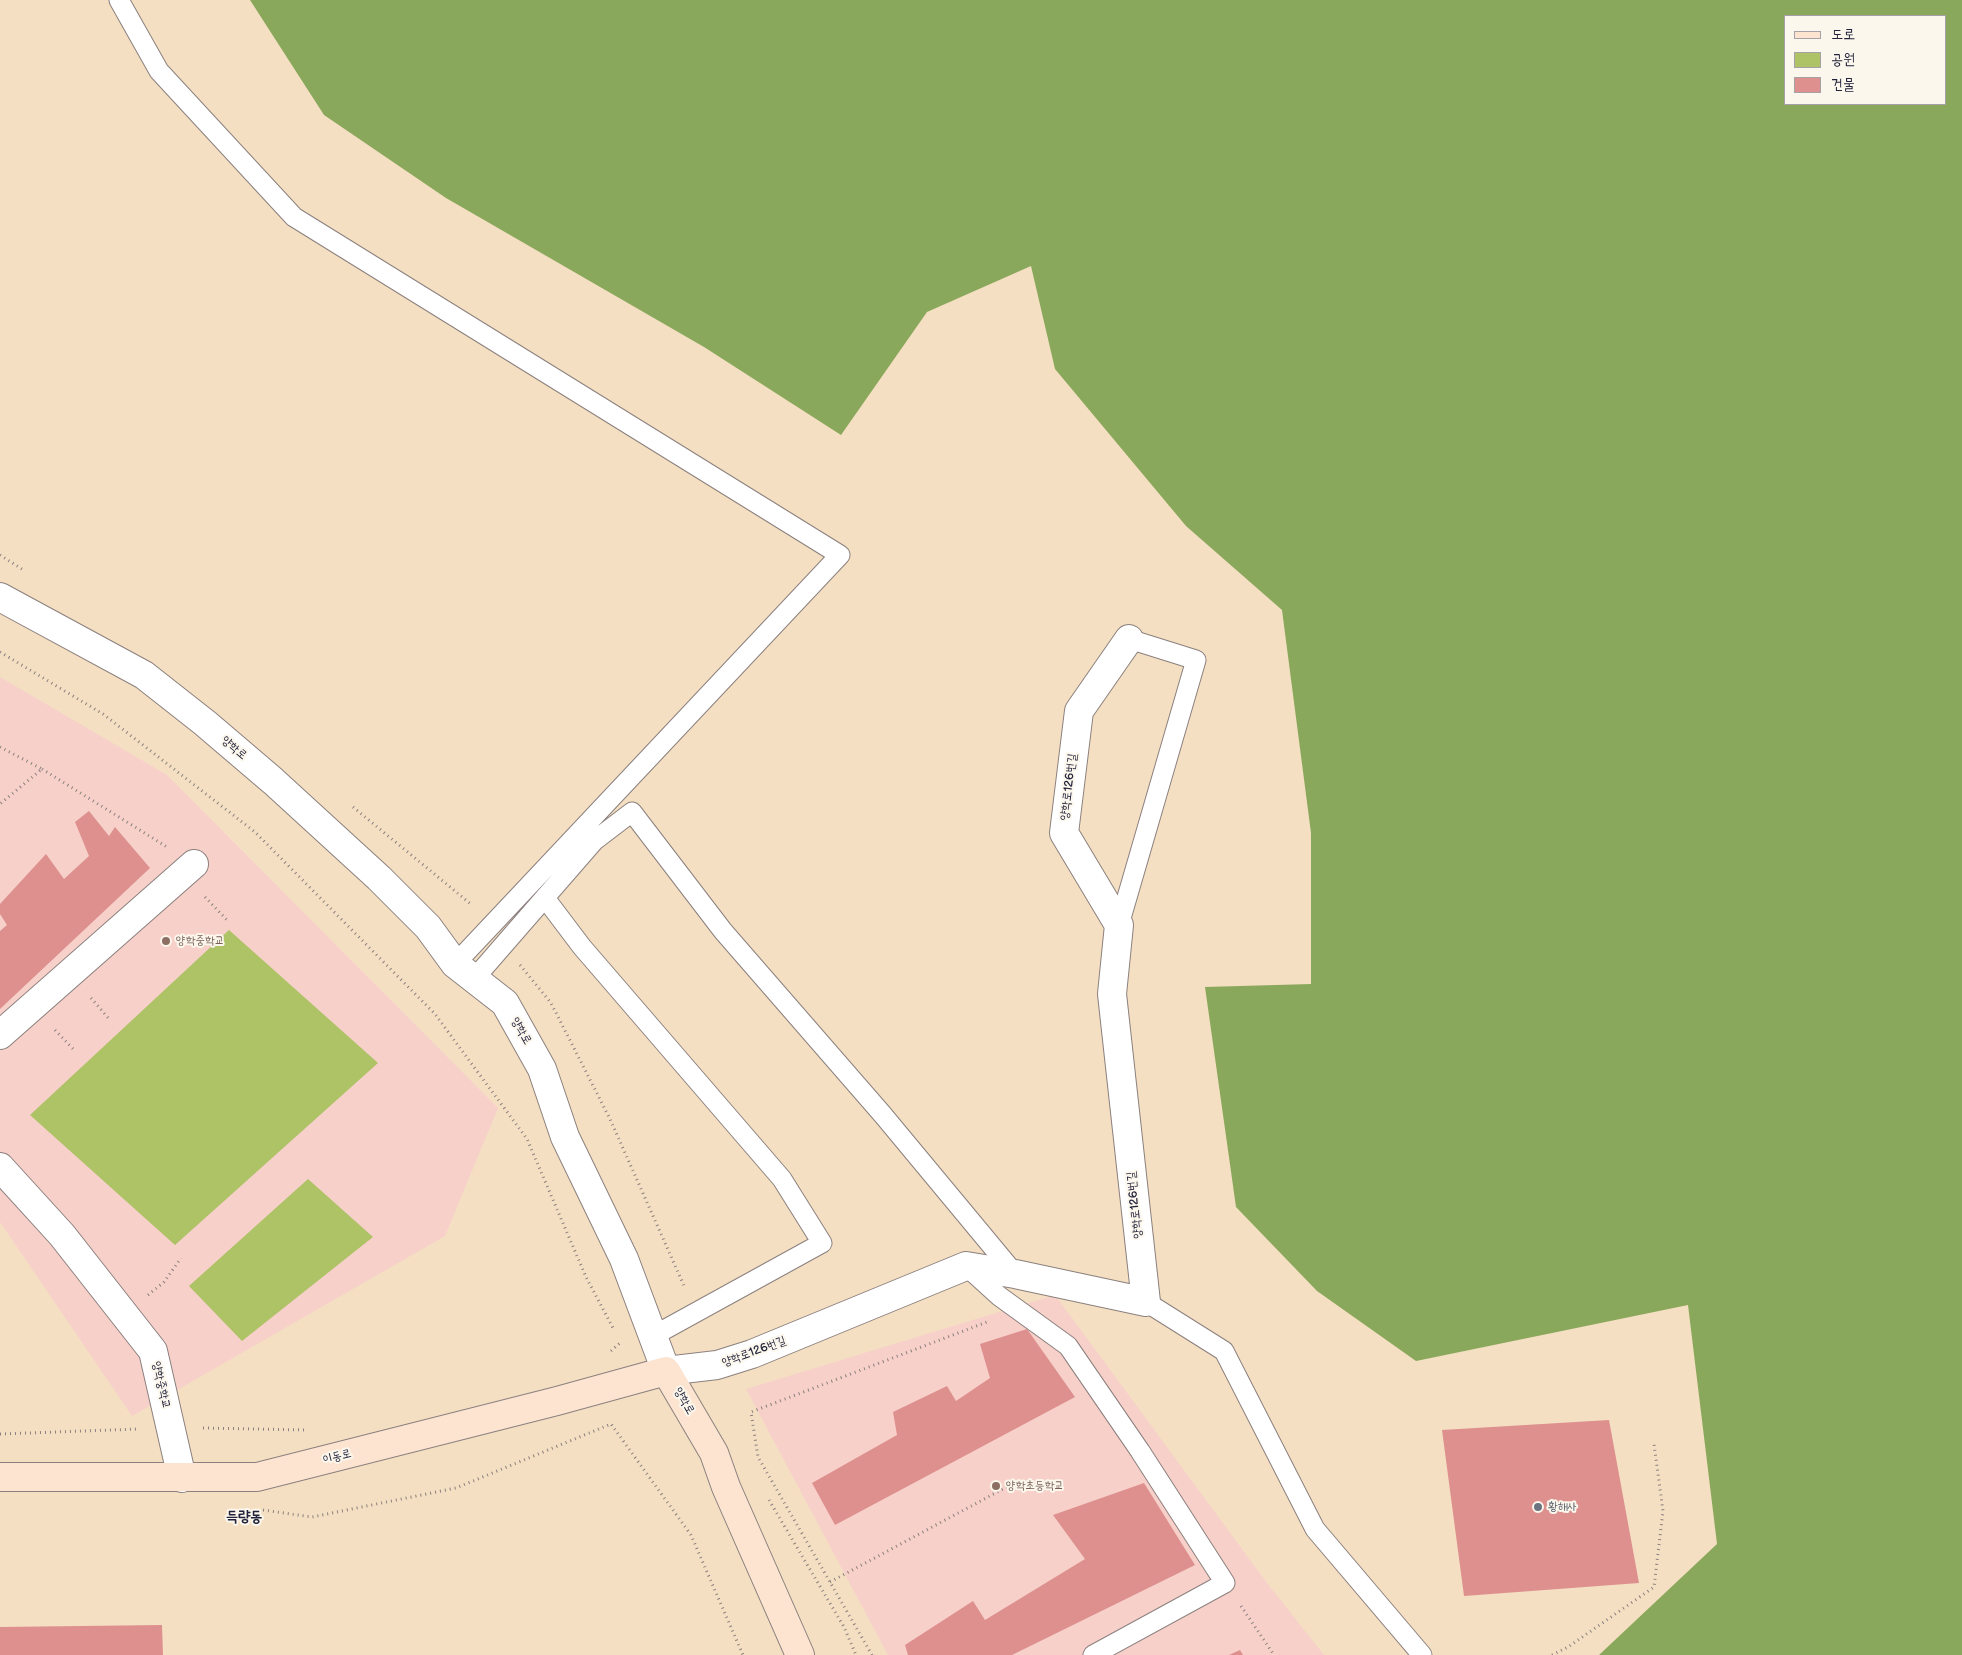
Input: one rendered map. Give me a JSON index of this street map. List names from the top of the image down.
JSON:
{
  "streets": {
    "street": [
      "양학로",
      "양학로126번길",
      "양학중학교",
      "이동로"
    ]
  },
  "crossings": [
    ["양학로", "양학로126번길"],
    ["양학로", "이동로"],
    ["양학로126번길", "이동로"],
    ["양학중학교", "이동로"]
  ],
  "districts": ["득량동"],
  "places": ["양학중학교", "양학초등학교", "황해사"],
  "legend": ["도로", "공원", "건물"]
}
